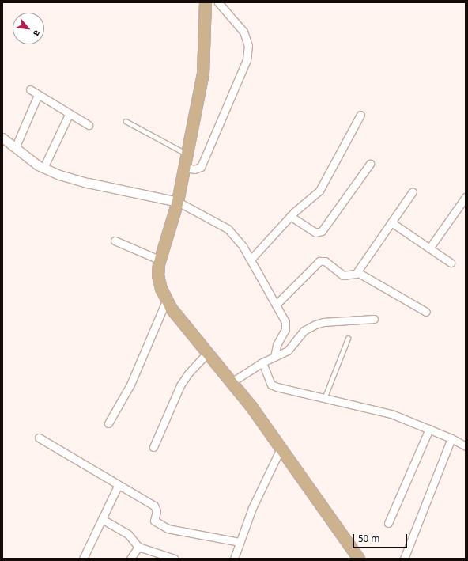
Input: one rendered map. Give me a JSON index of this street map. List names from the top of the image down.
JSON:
{
  "scale_bar": "50 m",
  "north": "bottom right"
}
